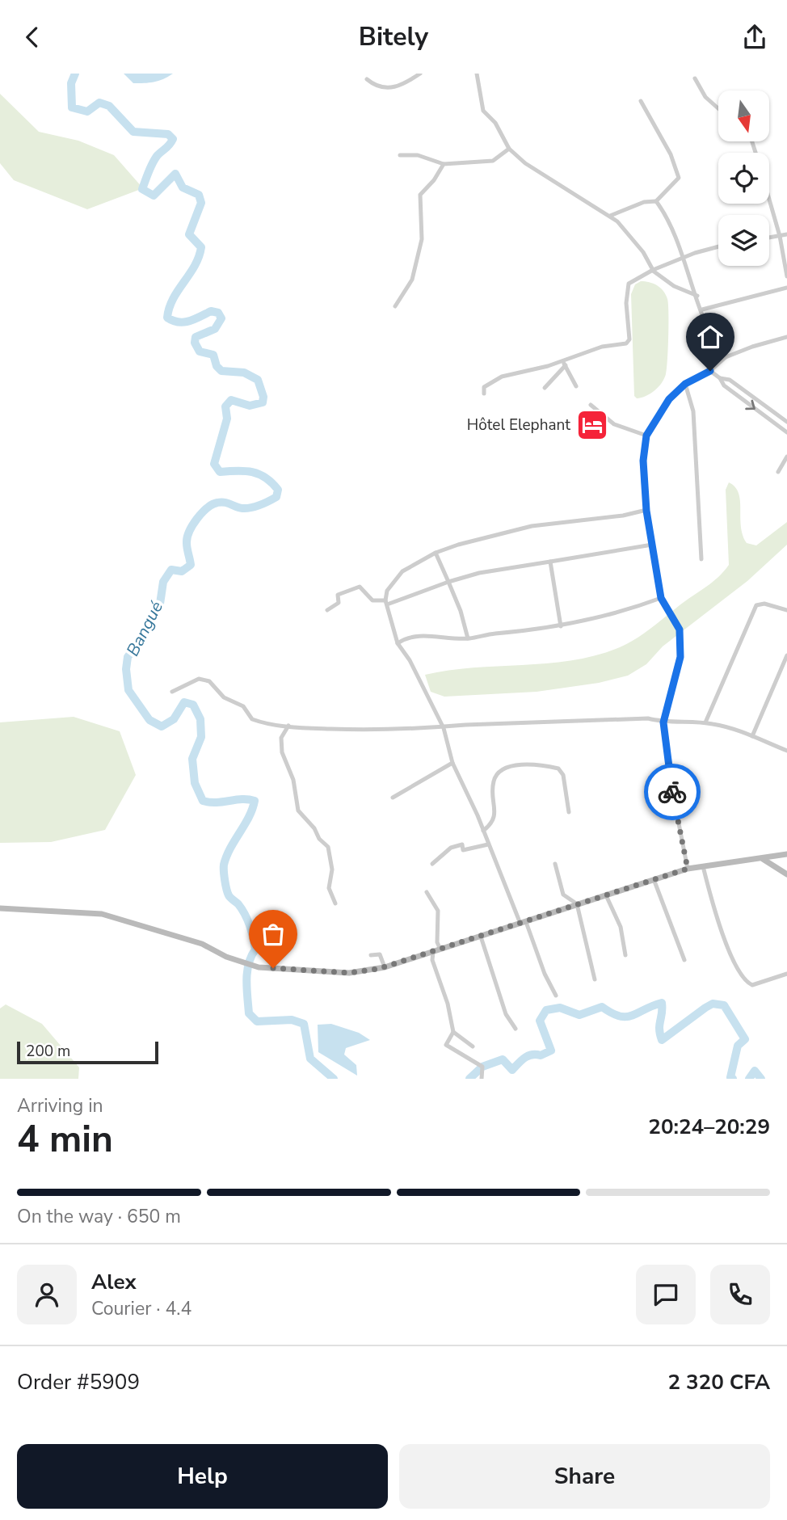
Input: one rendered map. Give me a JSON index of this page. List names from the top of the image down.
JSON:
{
  "water": ["Bangué"],
  "places": {
    "hotel": ["Hôtel Elephant"]
  },
  "scale_bar": "200 m",
  "north": "bottom",
  "page": {
    "header": "Bitely",
    "scale": "200 m",
    "heading": ["4 min", "Arriving in", "20:24–20:29"],
    "panel": [
      "Alex",
      "Courier · 4.4",
      "Order #5909",
      "2 320 CFA"
    ],
    "bar": "On the way · 650 m",
    "buttons": ["Help", "Share"]
  }
}
